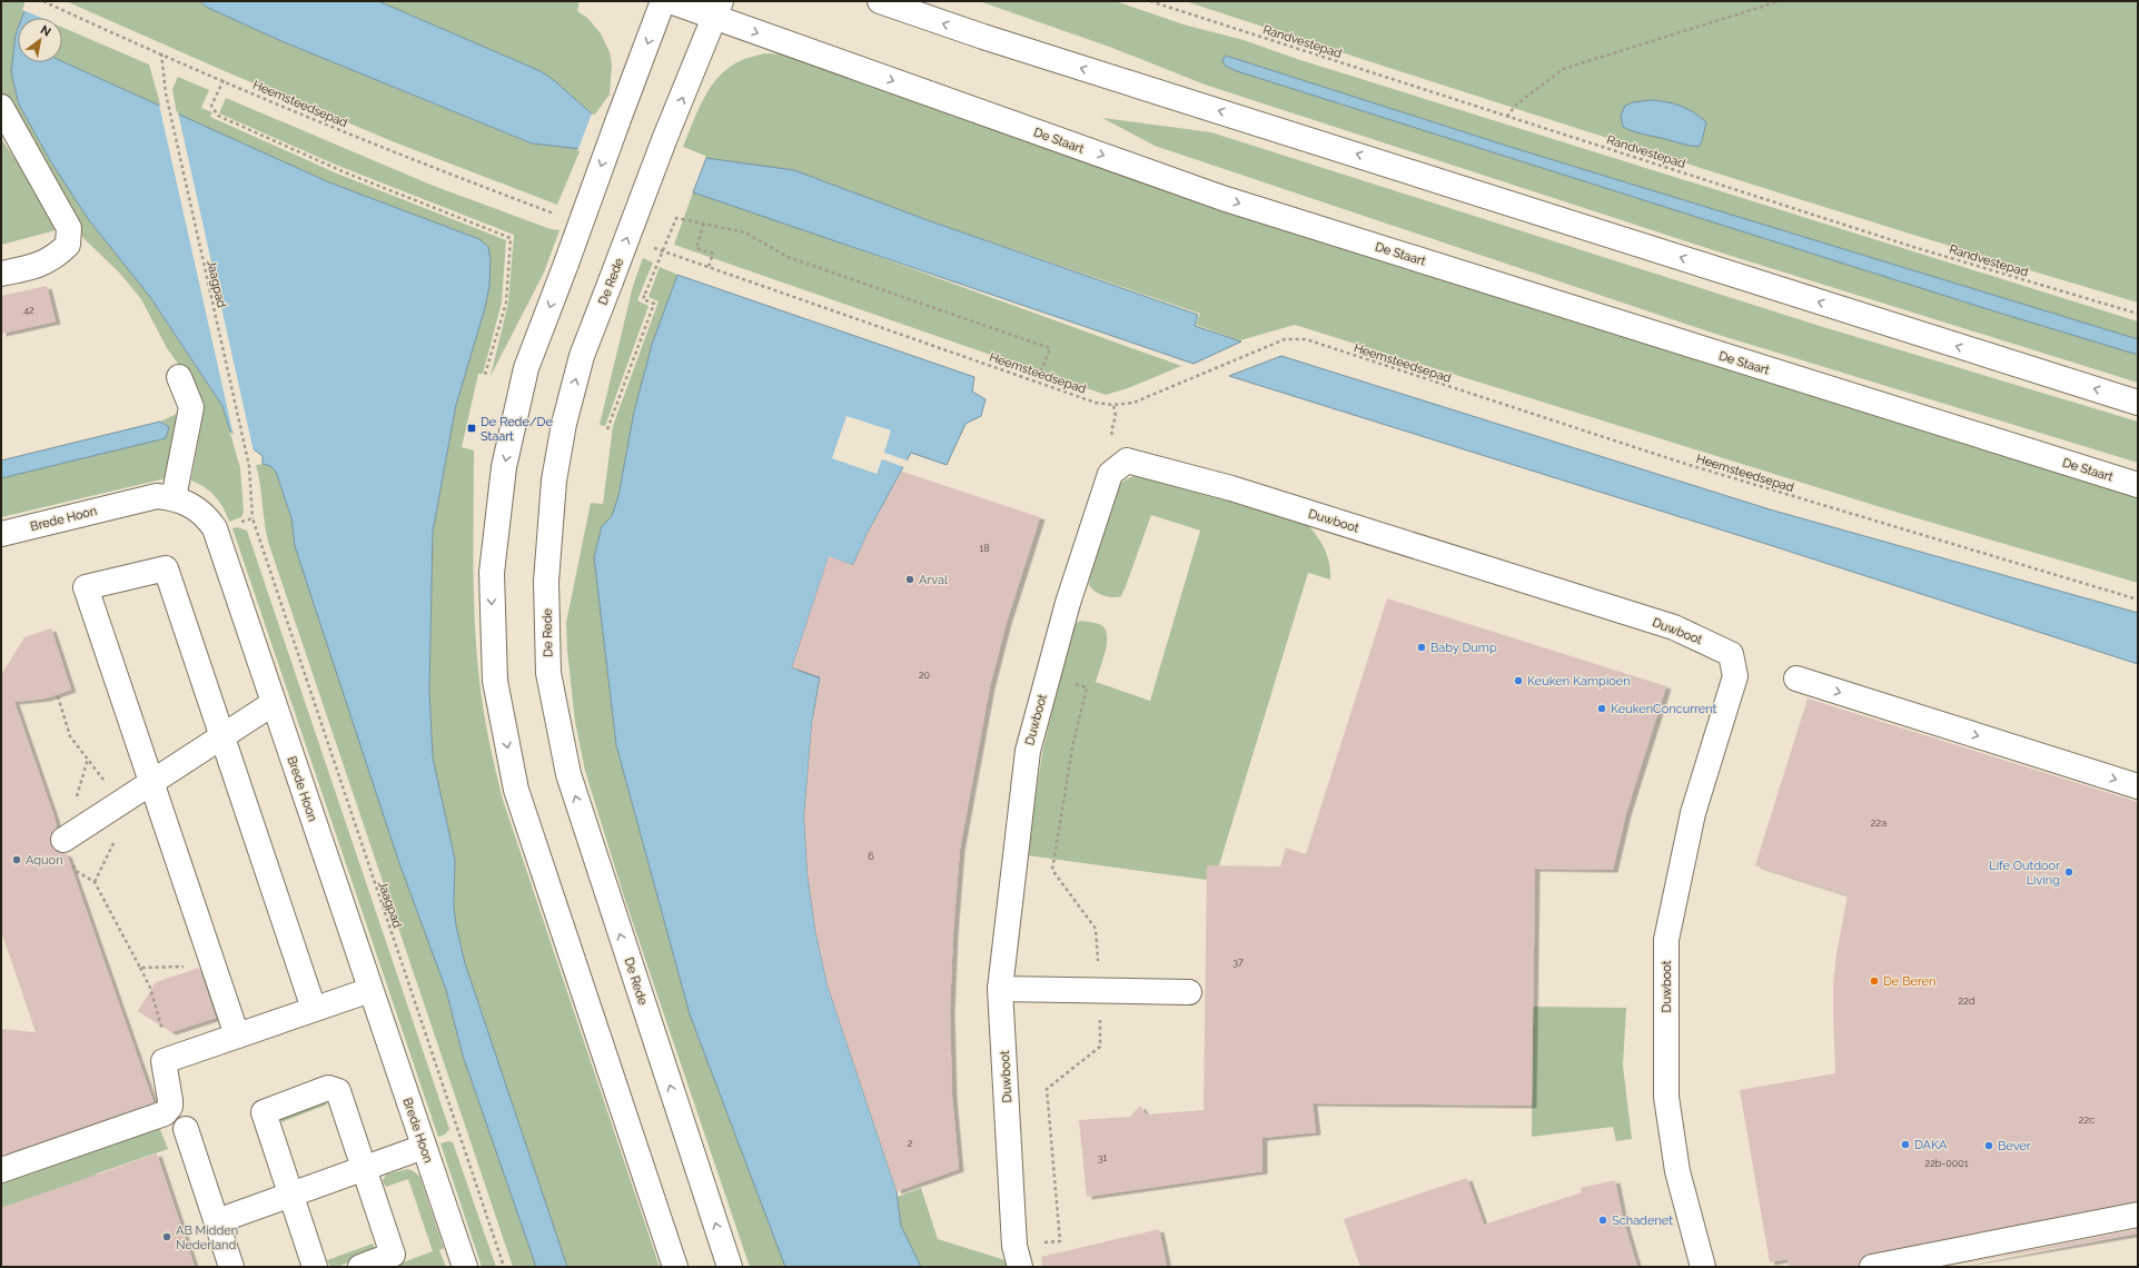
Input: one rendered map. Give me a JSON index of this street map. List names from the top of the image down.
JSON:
{
  "streets": {
    "main road": [
      "De Staart",
      "De Rede",
      "Brede Hoon",
      "Duwboot"
    ],
    "path": ["Randvestepad", "Heemsteedsepad", "Jaagpad"]
  },
  "crossings": [
    ["Heemsteedsepad", "Jaagpad"],
    ["De Staart", "De Rede"]
  ],
  "places": {
    "transit": ["De Rede/De Staart"],
    "other": [
      "Arval",
      "Baby Dump",
      "Keuken Kampioen",
      "KeukenConcurrent",
      "Aquon",
      "Life Outdoor Living",
      "De Beren",
      "DAKA",
      "Bever",
      "Schadenet",
      "AB Midden Nederland"
    ]
  },
  "house_numbers": [
    "42",
    "18",
    "20",
    "22a",
    "6",
    "37",
    "22d",
    "22c",
    "2",
    "31",
    "22b-0001"
  ],
  "north": "top right"
}
